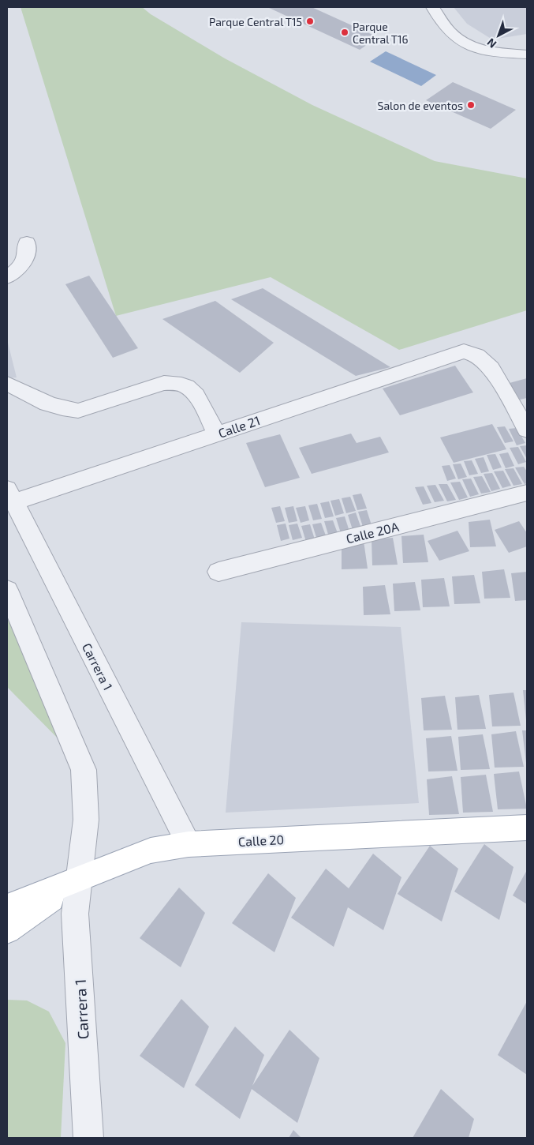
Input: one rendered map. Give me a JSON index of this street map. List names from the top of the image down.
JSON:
{
  "streets": {
    "main road": ["Calle 20"],
    "street": ["Calle 21", "Calle 20A", "Carrera 1"]
  },
  "crossings": [
    ["Calle 21", "Carrera 1"],
    ["Carrera 1", "Calle 20"]
  ],
  "places": ["Parque Central T15", "Parque Central T16", "Salon de eventos"],
  "north": "bottom left"
}
